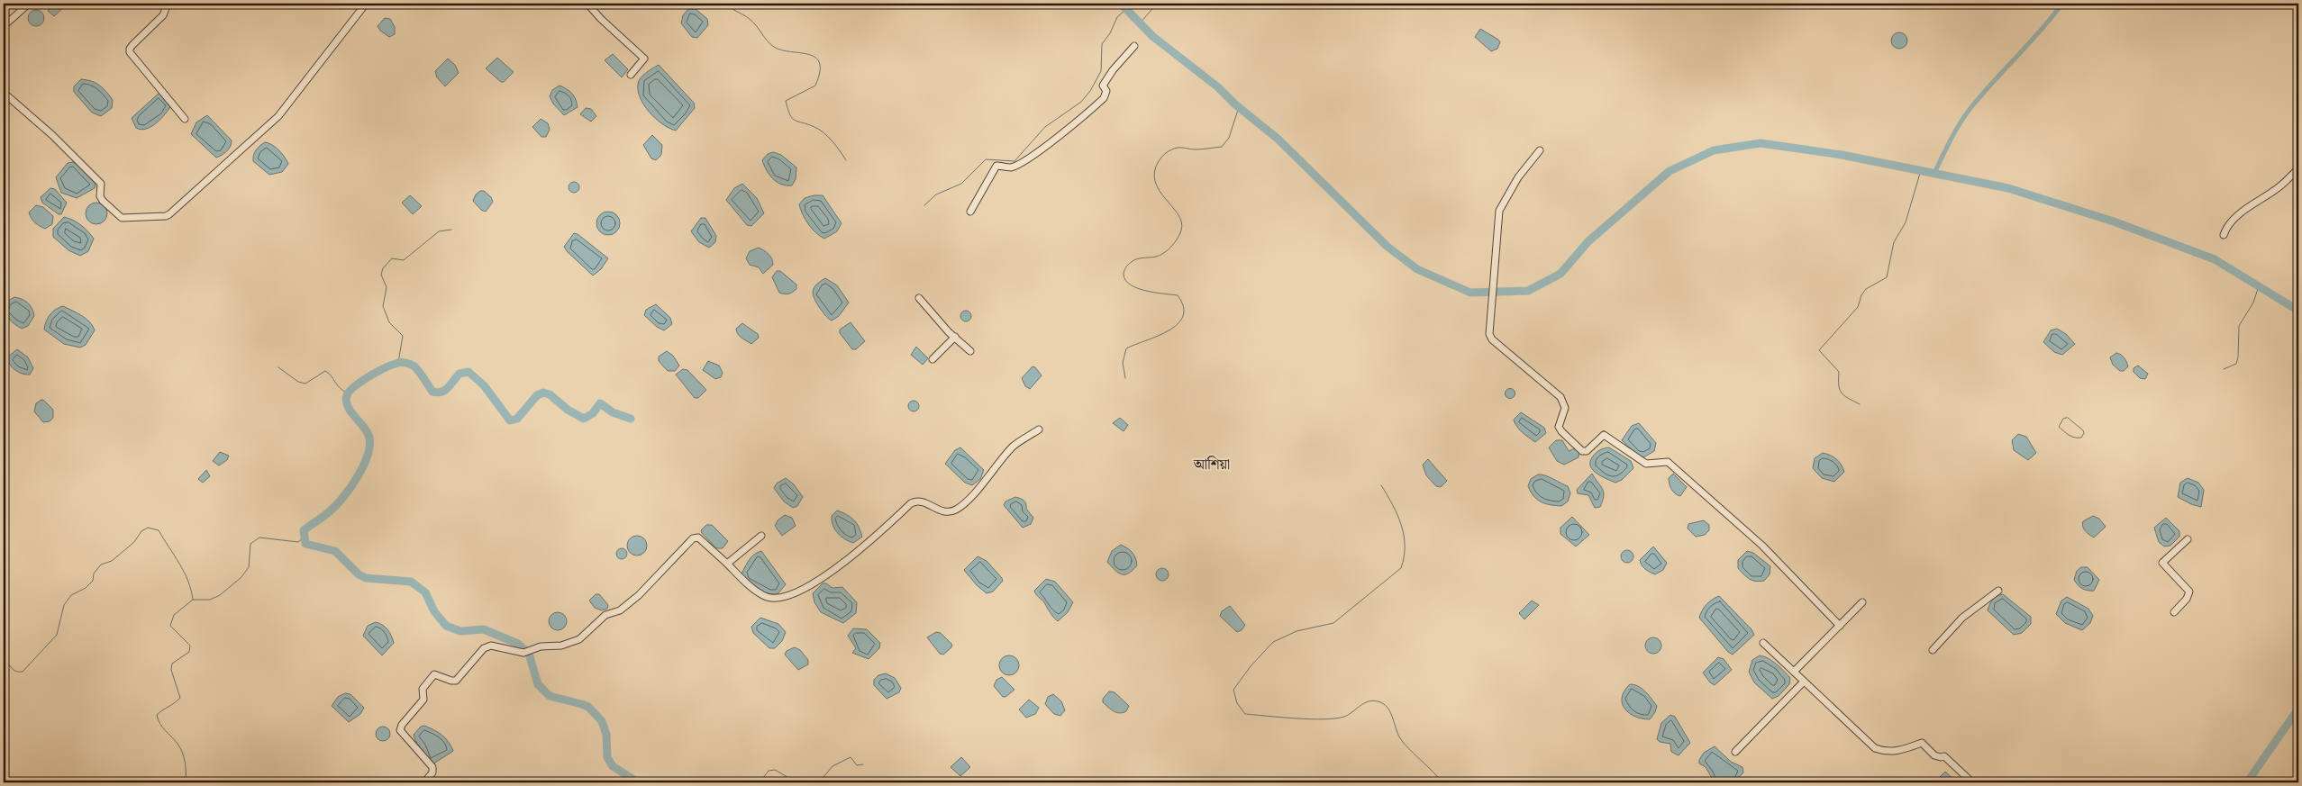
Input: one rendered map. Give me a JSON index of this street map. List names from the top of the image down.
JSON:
{
  "districts": ["আশিয়া"]
}
